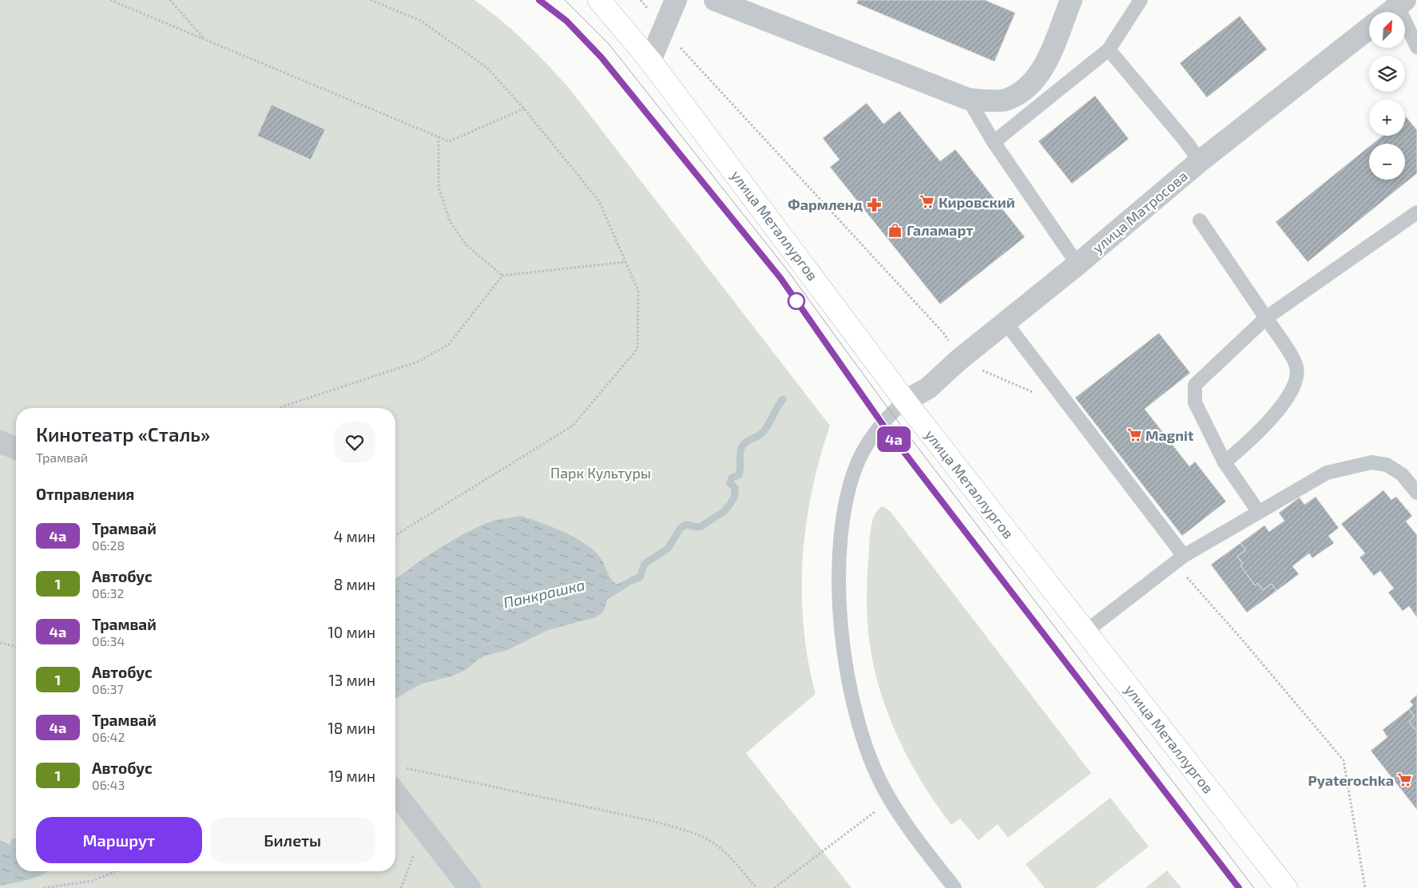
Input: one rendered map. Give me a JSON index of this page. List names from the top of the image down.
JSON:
{
  "streets": {
    "main road": ["улица Металлургов"],
    "street": ["улица Матросова"]
  },
  "crossings": [
    ["улица Матросова", "улица Металлургов"]
  ],
  "water": ["Панкрашка"],
  "parks": ["Парк Культуры"],
  "places": {
    "supermarket": ["Кировский", "Magnit", "Pyaterochka"],
    "pharmacy": ["Фармленд"],
    "shop": ["Галамарт"]
  },
  "lines": ["tram line 4а"],
  "north": "top right",
  "page": {
    "on_map": "4а",
    "map_buttons": ["+", "−"],
    "heading": [
      ["Кинотеатр «Сталь»", "Трамвай"],
      "Отправления"
    ],
    "list": [
      {
        "mark": "4а",
        "name": "Трамвай",
        "note": "06:28",
        "value": "4 мин"
      },
      {
        "mark": "1",
        "name": "Автобус",
        "note": "06:32",
        "value": "8 мин"
      },
      {
        "mark": "4а",
        "name": "Трамвай",
        "note": "06:34",
        "value": "10 мин"
      },
      {
        "mark": "1",
        "name": "Автобус",
        "note": "06:37",
        "value": "13 мин"
      },
      {
        "mark": "4а",
        "name": "Трамвай",
        "note": "06:42",
        "value": "18 мин"
      },
      {
        "mark": "1",
        "name": "Автобус",
        "note": "06:43",
        "value": "19 мин"
      }
    ],
    "buttons": ["Маршрут", "Билеты"]
  }
}
